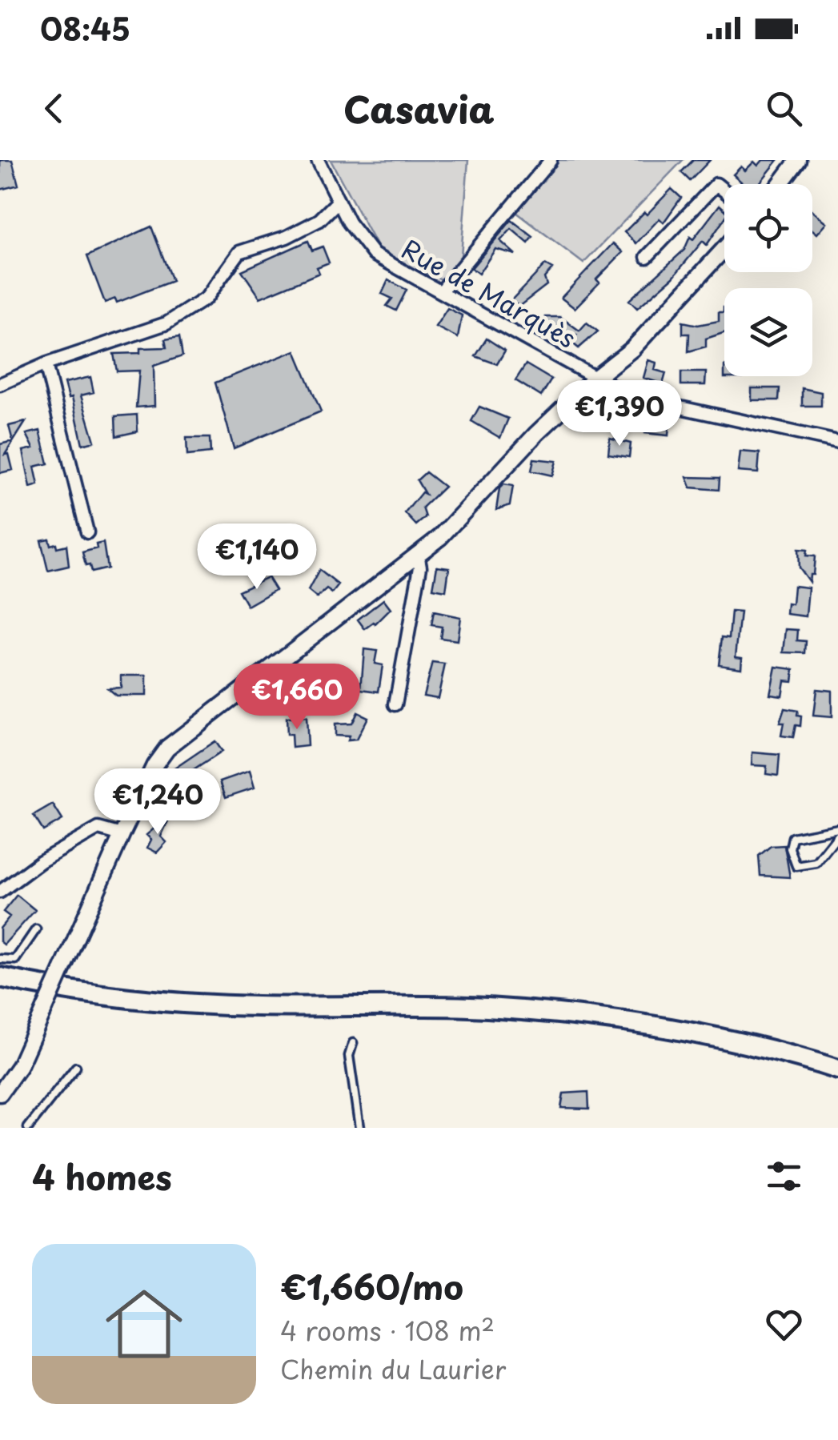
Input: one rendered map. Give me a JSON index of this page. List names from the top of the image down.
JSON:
{
  "streets": {
    "street": ["Rue de Marquès"]
  },
  "page": {
    "status": "08:45",
    "header": "Casavia",
    "price": [
      "€1,390",
      "€1,140",
      "€1,660",
      "€1,240"
    ],
    "heading": "4 homes",
    "list": [
      {
        "name": "€1,660/mo",
        "note": "4 rooms · 108 m² · Chemin du Laurier"
      }
    ]
  }
}
